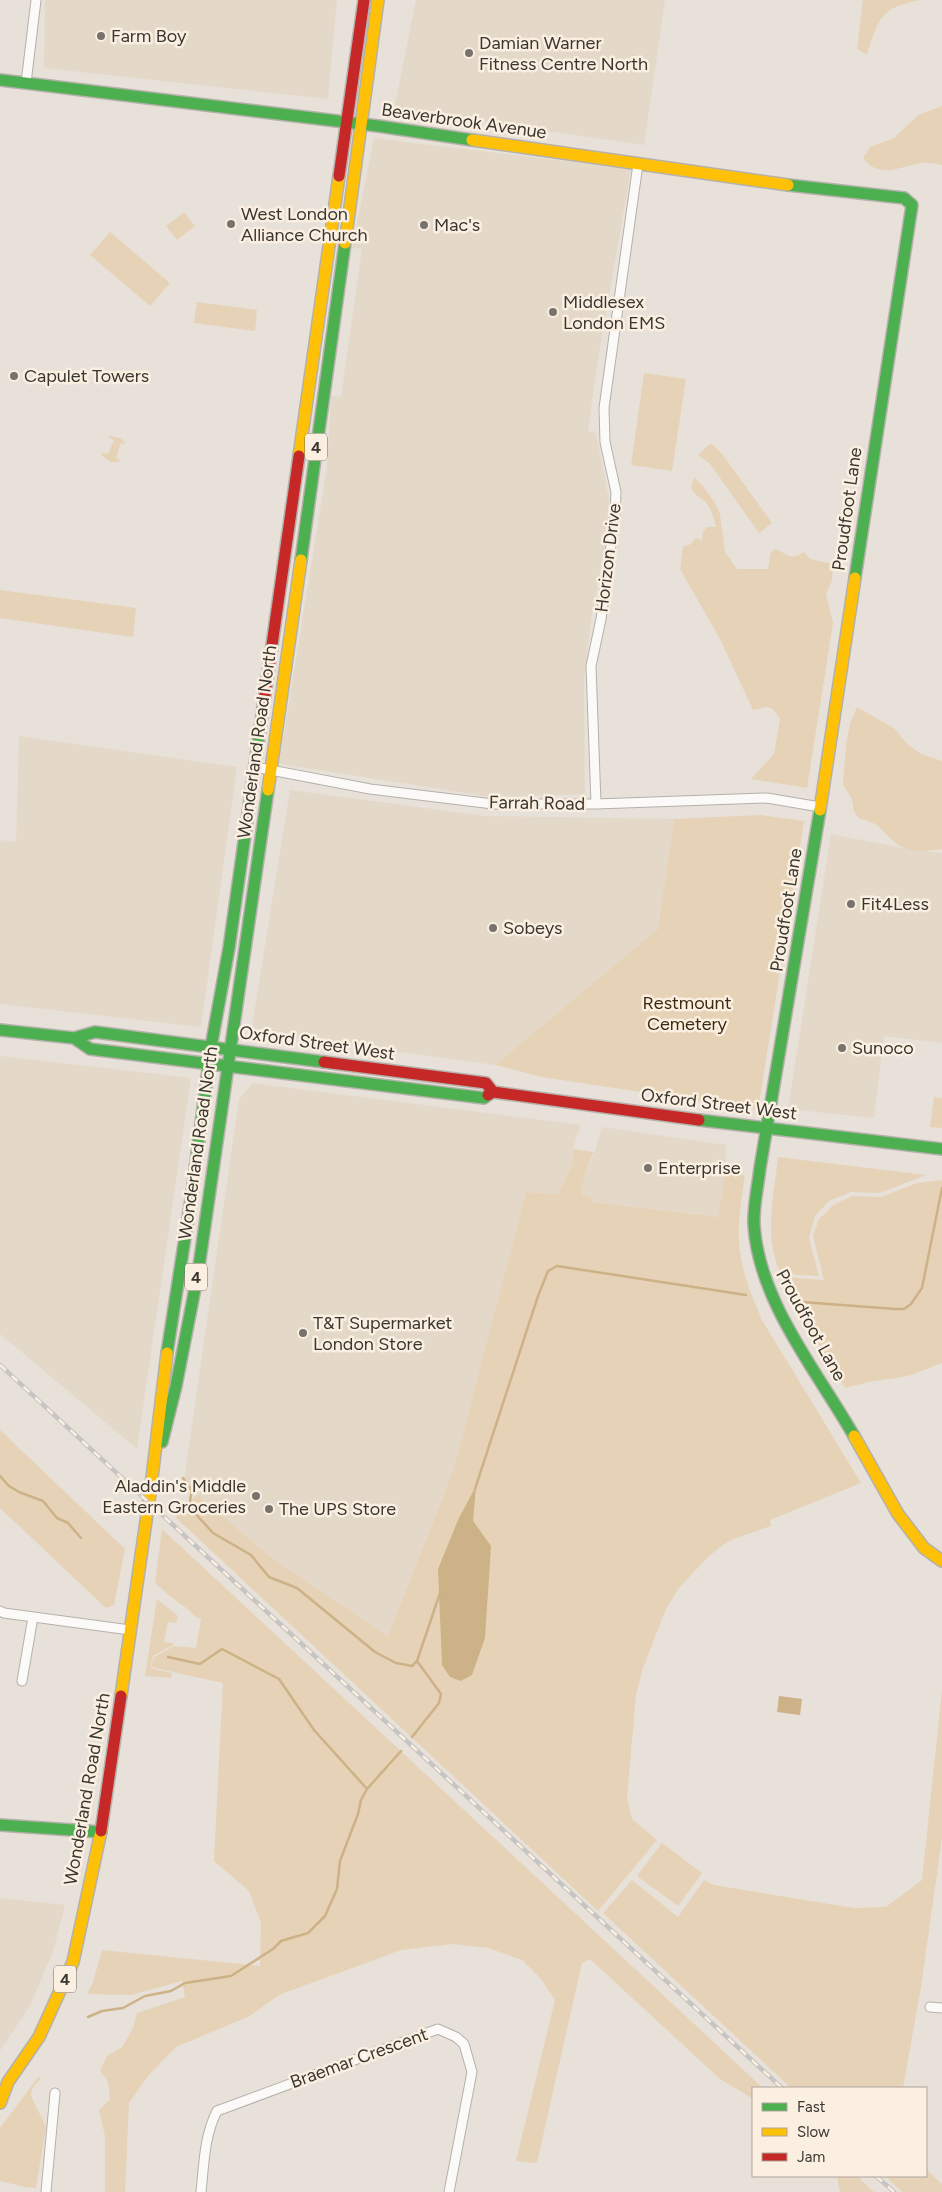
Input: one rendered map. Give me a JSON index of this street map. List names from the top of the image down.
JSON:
{
  "streets": {
    "main road": [
      "Beaverbrook Avenue",
      "4",
      "Proudfoot Lane",
      "Wonderland Road North",
      "Oxford Street West"
    ],
    "street": ["Horizon Drive", "Farrah Road", "Braemar Crescent"]
  },
  "crossings": [
    ["Beaverbrook Avenue", "Proudfoot Lane"],
    ["Beaverbrook Avenue", "Horizon Drive"],
    ["Beaverbrook Avenue", "Wonderland Road North"],
    ["Proudfoot Lane", "Farrah Road"],
    ["Proudfoot Lane", "Oxford Street West"],
    ["Horizon Drive", "Farrah Road"],
    ["Wonderland Road North", "Farrah Road"],
    ["Wonderland Road North", "Oxford Street West"]
  ],
  "parks": ["Restmount Cemetery"],
  "places": [
    "Farm Boy",
    "Damian Warner Fitness Centre North",
    "West London Alliance Church",
    "Mac's",
    "Middlesex London EMS",
    "Capulet Towers",
    "Fit4Less",
    "Sobeys",
    "Sunoco",
    "Enterprise",
    "T&T Supermarket London Store",
    "Aladdin's Middle Eastern Groceries",
    "The UPS Store"
  ],
  "legend": ["Fast", "Slow", "Jam"]
}
